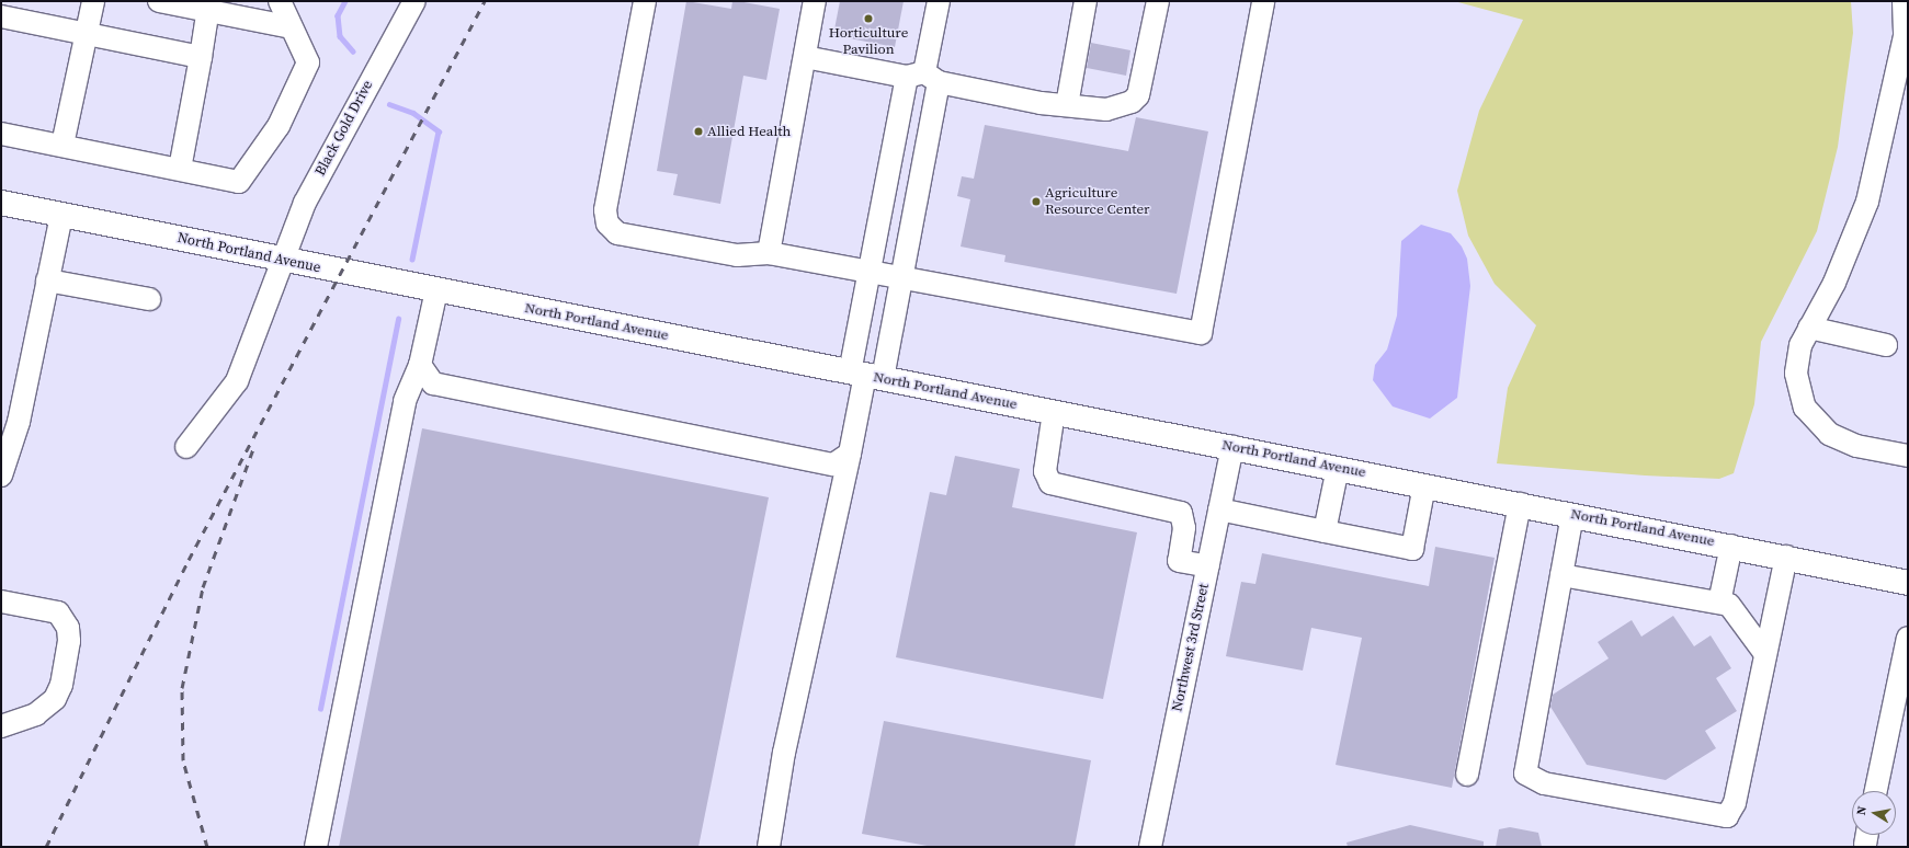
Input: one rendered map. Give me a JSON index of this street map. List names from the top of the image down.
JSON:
{
  "streets": {
    "main road": ["North Portland Avenue"],
    "street": ["Black Gold Drive", "Northwest 3rd Street"]
  },
  "crossings": [
    ["Black Gold Drive", "North Portland Avenue"],
    ["North Portland Avenue", "Northwest 3rd Street"]
  ],
  "places": ["Horticulture Pavilion", "Allied Health", "Agriculture Resource Center"],
  "north": "left"
}
